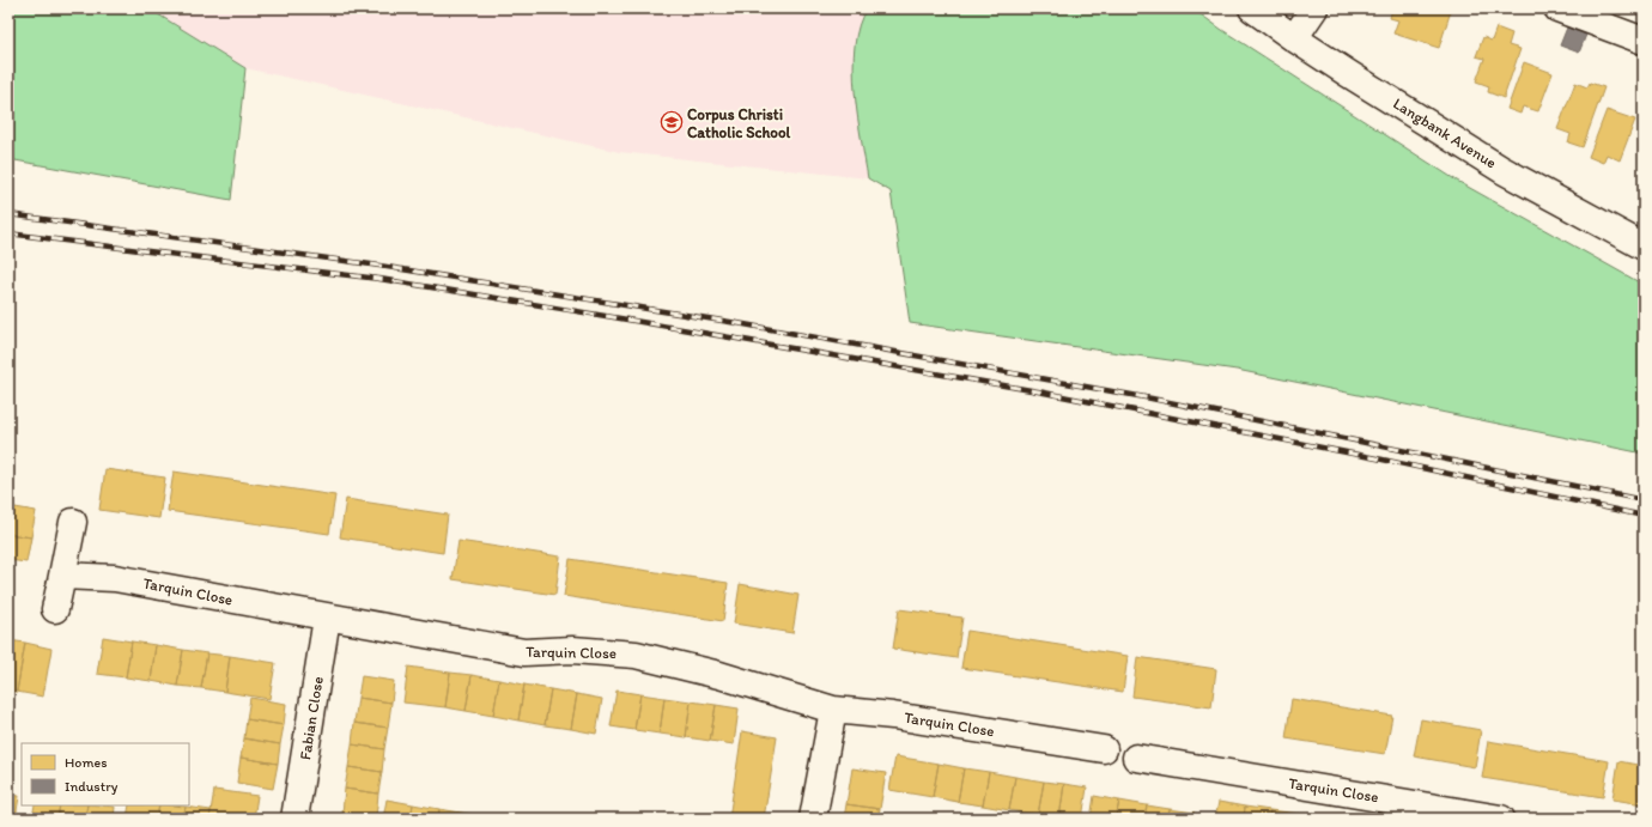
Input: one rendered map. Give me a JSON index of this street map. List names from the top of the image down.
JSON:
{
  "streets": {
    "street": ["Langbank Avenue", "Tarquin Close", "Fabian Close"]
  },
  "crossings": [
    ["Tarquin Close", "Fabian Close"]
  ],
  "places": {
    "school or university": ["Corpus Christi Catholic School"]
  },
  "legend": ["Homes", "Industry"]
}
